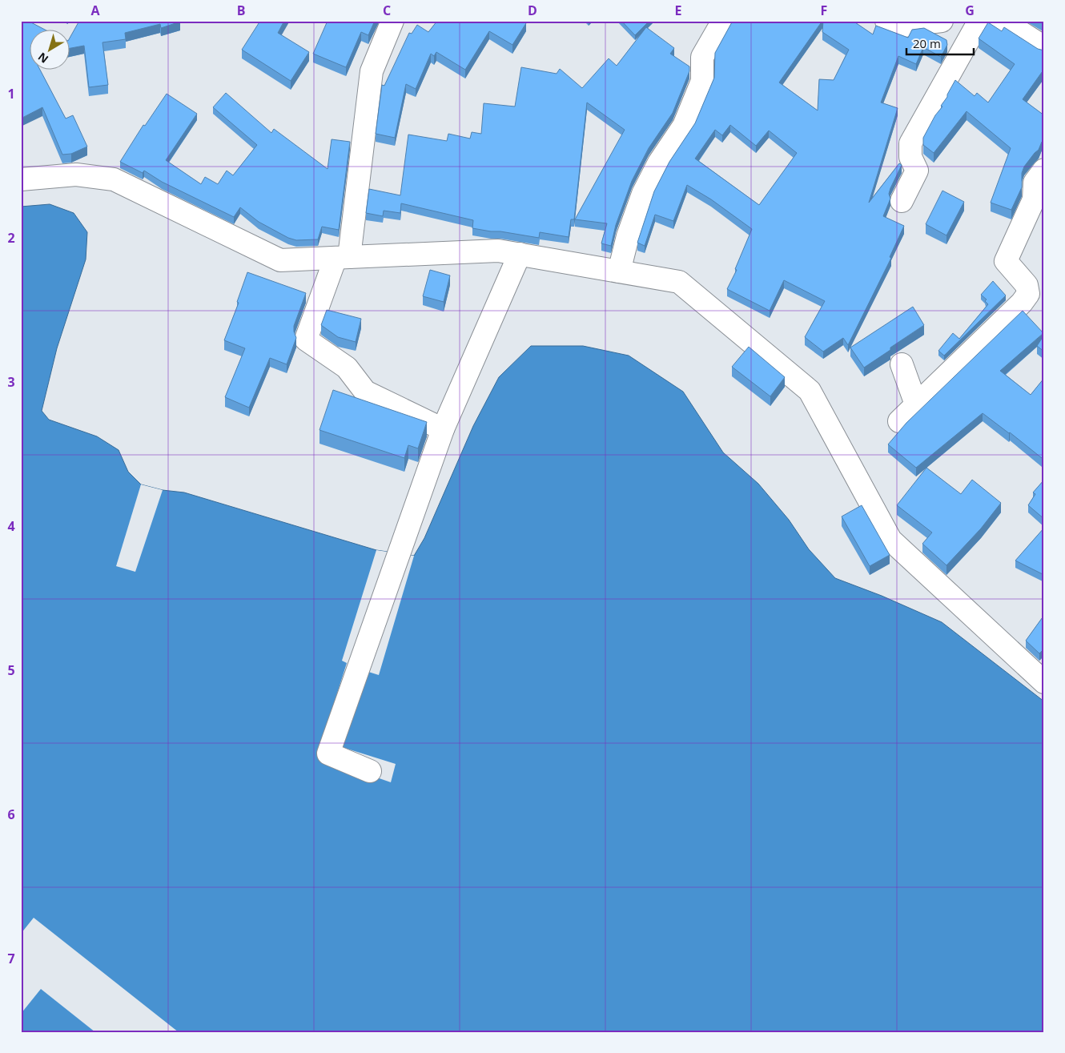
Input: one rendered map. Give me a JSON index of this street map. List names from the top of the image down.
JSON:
{
  "scale_bar": "20 m",
  "north": "bottom left",
  "grid": {
    "columns": [
      "A",
      "B",
      "C",
      "D",
      "E",
      "F",
      "G"
    ],
    "rows": [
      "1",
      "2",
      "3",
      "4",
      "5",
      "6",
      "7"
    ]
  }
}
